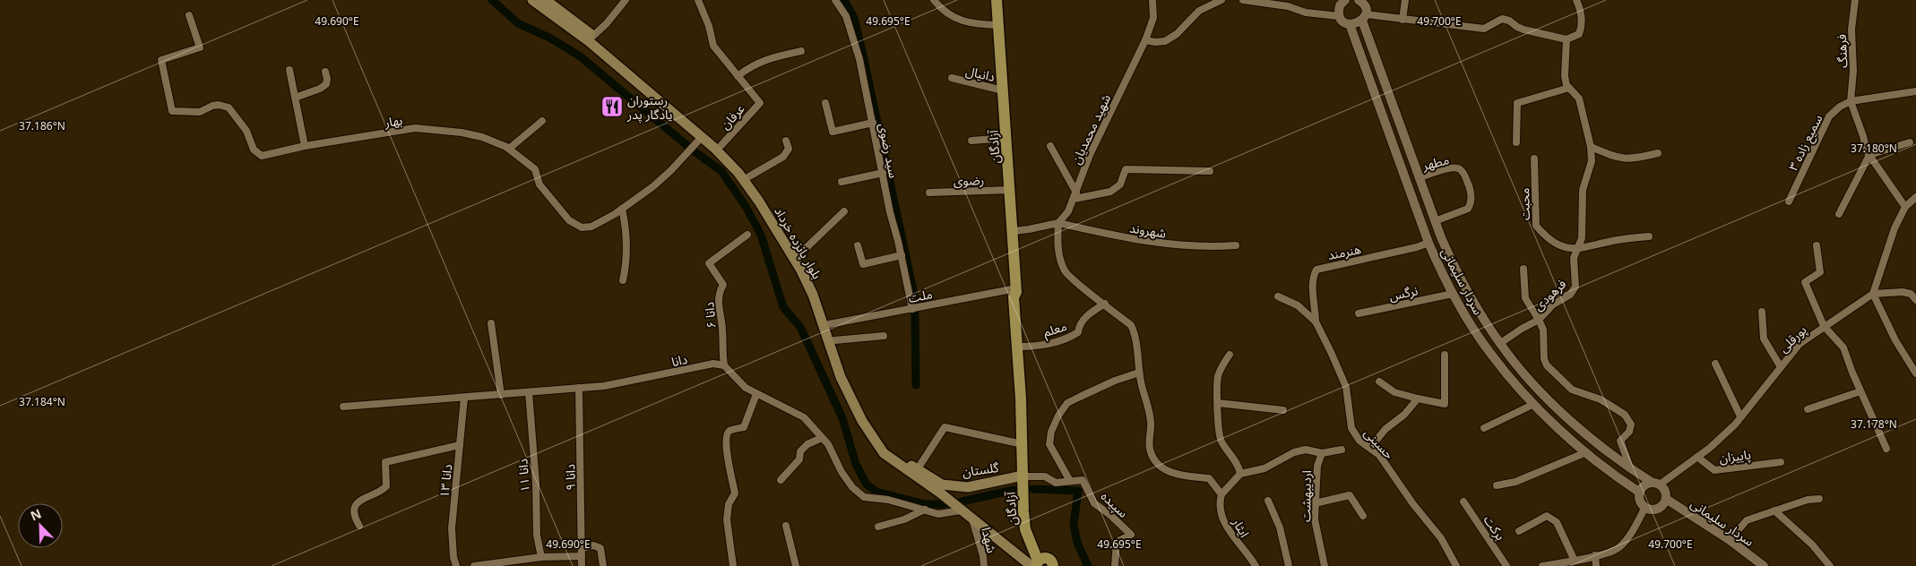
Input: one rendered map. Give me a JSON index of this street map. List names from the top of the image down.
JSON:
{
  "streets": {
    "main road": ["آزادگان", "بلوار پانزده خرداد", "گلستان"],
    "street": [
      "فرهنگ",
      "دانیال",
      "عرفان",
      "بهار",
      "شهید محمدیان",
      "سمیع زاده ۳",
      "سید رضوی",
      "مطهر",
      "رضوی",
      "محبت",
      "شهروند",
      "هنرمند",
      "سردار سلیمانی",
      "نرگس",
      "فرهودی",
      "ملت",
      "دانا ۶",
      "معلم",
      "پورقلی",
      "دانا",
      "حسینی",
      "پاییزان",
      "دانا ۱۱",
      "دانا ۹",
      "دانا ۱۳",
      "اردیبهشت",
      "سپیده",
      "ایثار",
      "برکت",
      "شهدا"
    ]
  },
  "crossings": [
    ["فرهنگ", "سمیع زاده ۳"],
    ["دانیال", "آزادگان"],
    ["عرفان", "بلوار پانزده خرداد"],
    ["بهار", "بلوار پانزده خرداد"],
    ["شهید محمدیان", "شهروند"],
    ["آزادگان", "رضوی"],
    ["آزادگان", "بلوار پانزده خرداد"],
    ["آزادگان", "ملت"],
    ["آزادگان", "معلم"],
    ["آزادگان", "گلستان"],
    ["آزادگان", "سپیده"],
    ["سید رضوی", "ملت"],
    ["مطهر", "سردار سلیمانی"],
    ["محبت", "فرهودی"],
    ["بلوار پانزده خرداد", "ملت"],
    ["بلوار پانزده خرداد", "گلستان"],
    ["بلوار پانزده خرداد", "شهدا"],
    ["هنرمند", "سردار سلیمانی"],
    ["هنرمند", "حسینی"],
    ["سردار سلیمانی", "نرگس"],
    ["سردار سلیمانی", "فرهودی"],
    ["سردار سلیمانی", "پورقلی"],
    ["دانا ۶", "دانا"],
    ["پورقلی", "پاییزان"],
    ["دانا", "دانا ۱۱"],
    ["دانا", "دانا ۹"],
    ["دانا", "دانا ۱۳"],
    ["گلستان", "سپیده"]
  ],
  "places": {
    "restaurant": ["رستوران یادگار پدر"]
  },
  "north": "top left",
  "coordinates": [
    "49.690°E",
    "49.695°E",
    "49.700°E",
    "37.186°N",
    "37.180°N",
    "37.184°N",
    "37.178°N"
  ]
}
